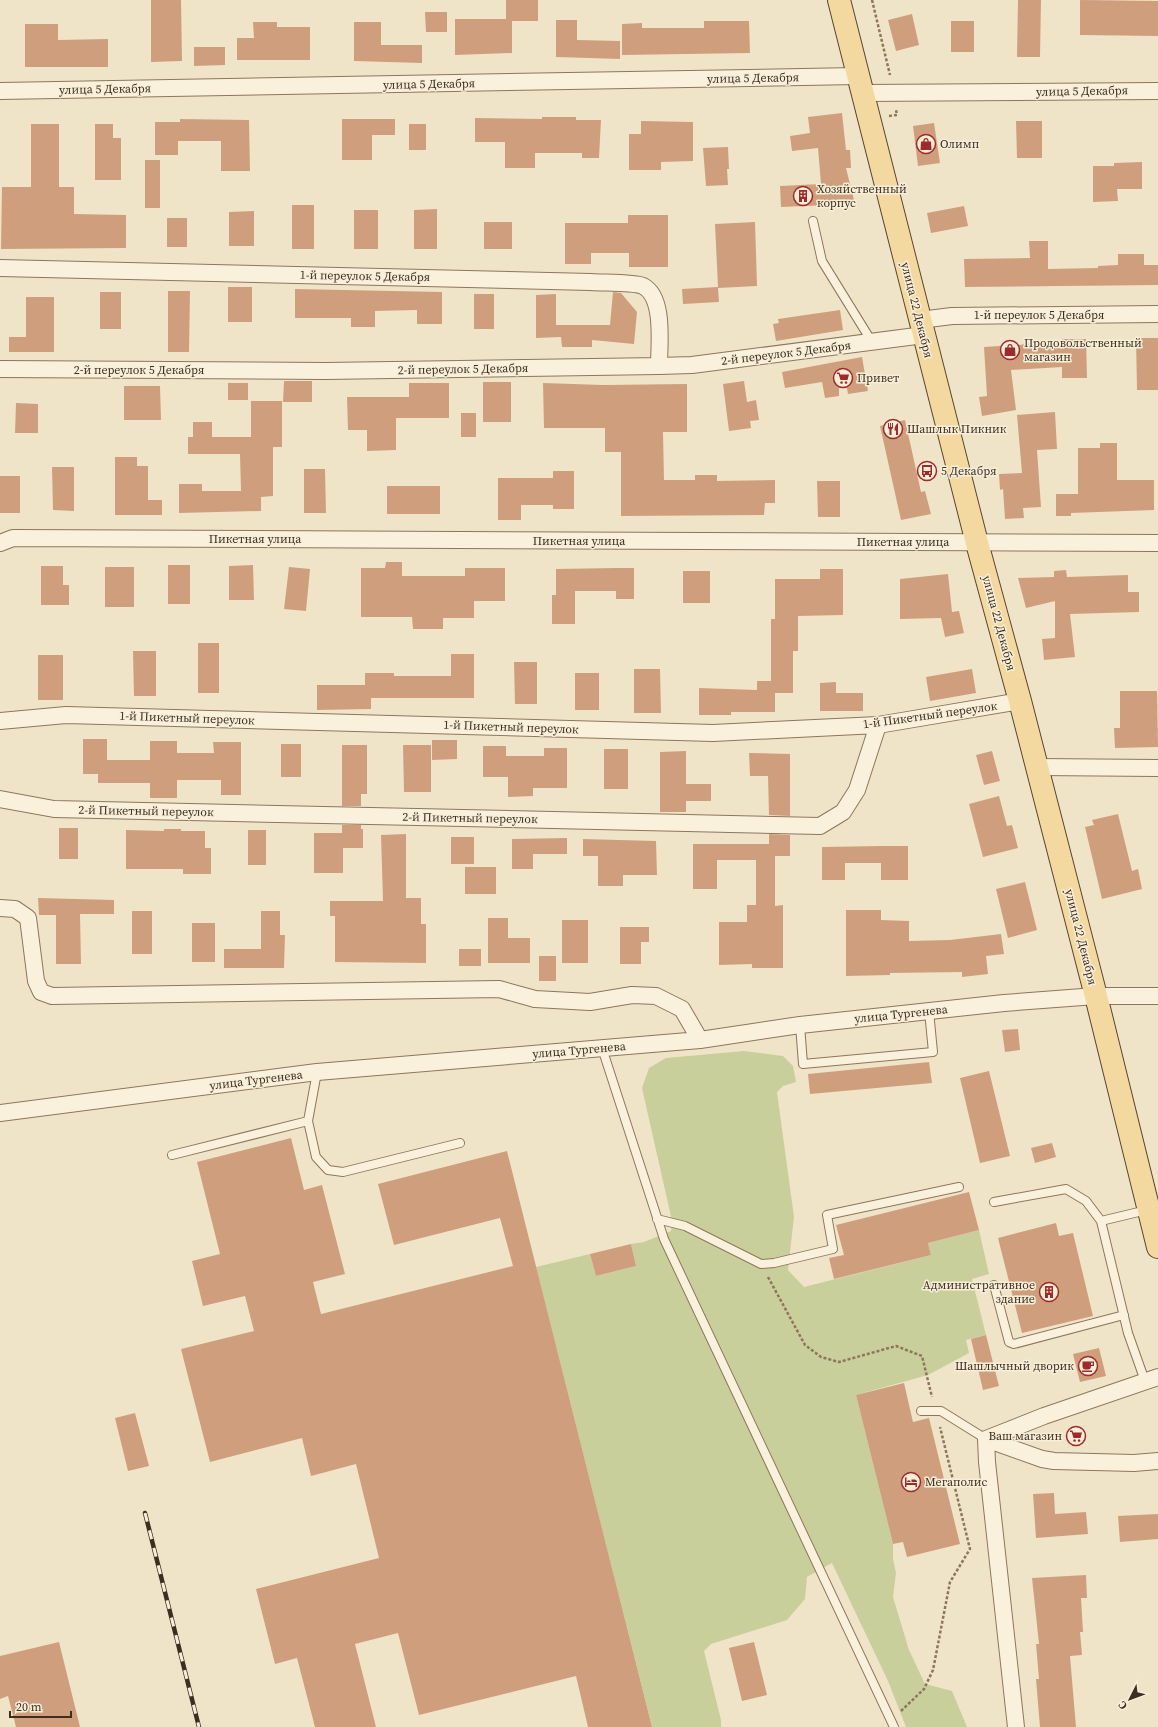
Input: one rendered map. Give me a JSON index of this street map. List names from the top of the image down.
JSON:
{
  "streets": {
    "main road": ["улица 22 Декабря"],
    "street": [
      "улица 5 Декабря",
      "1-й переулок 5 Декабря",
      "2-й переулок 5 Декабря",
      "Пикетная улица",
      "1-й Пикетный переулок",
      "2-й Пикетный переулок",
      "улица Тургенева"
    ]
  },
  "crossings": [
    ["улица 5 Декабря", "улица 22 Декабря"],
    ["1-й переулок 5 Декабря", "улица 22 Декабря"],
    ["1-й переулок 5 Декабря", "2-й переулок 5 Декабря"],
    ["улица 22 Декабря", "2-й переулок 5 Декабря"],
    ["улица 22 Декабря", "Пикетная улица"],
    ["улица 22 Декабря", "1-й Пикетный переулок"],
    ["улица 22 Декабря", "улица Тургенева"],
    ["1-й Пикетный переулок", "2-й Пикетный переулок"]
  ],
  "places": {
    "shop": ["Олимп", "Продовольственный магазин"],
    "building": ["Хозяйственный корпус", "Административное здание"],
    "supermarket": ["Привет", "Ваш магазин"],
    "restaurant": ["Шашлык Пикник"],
    "bus stop": ["5 Декабря"],
    "cafe": ["Шашлычный дворик"],
    "hotel": ["Мегаполис"]
  },
  "scale_bar": "20 m",
  "north": "bottom left"
}
